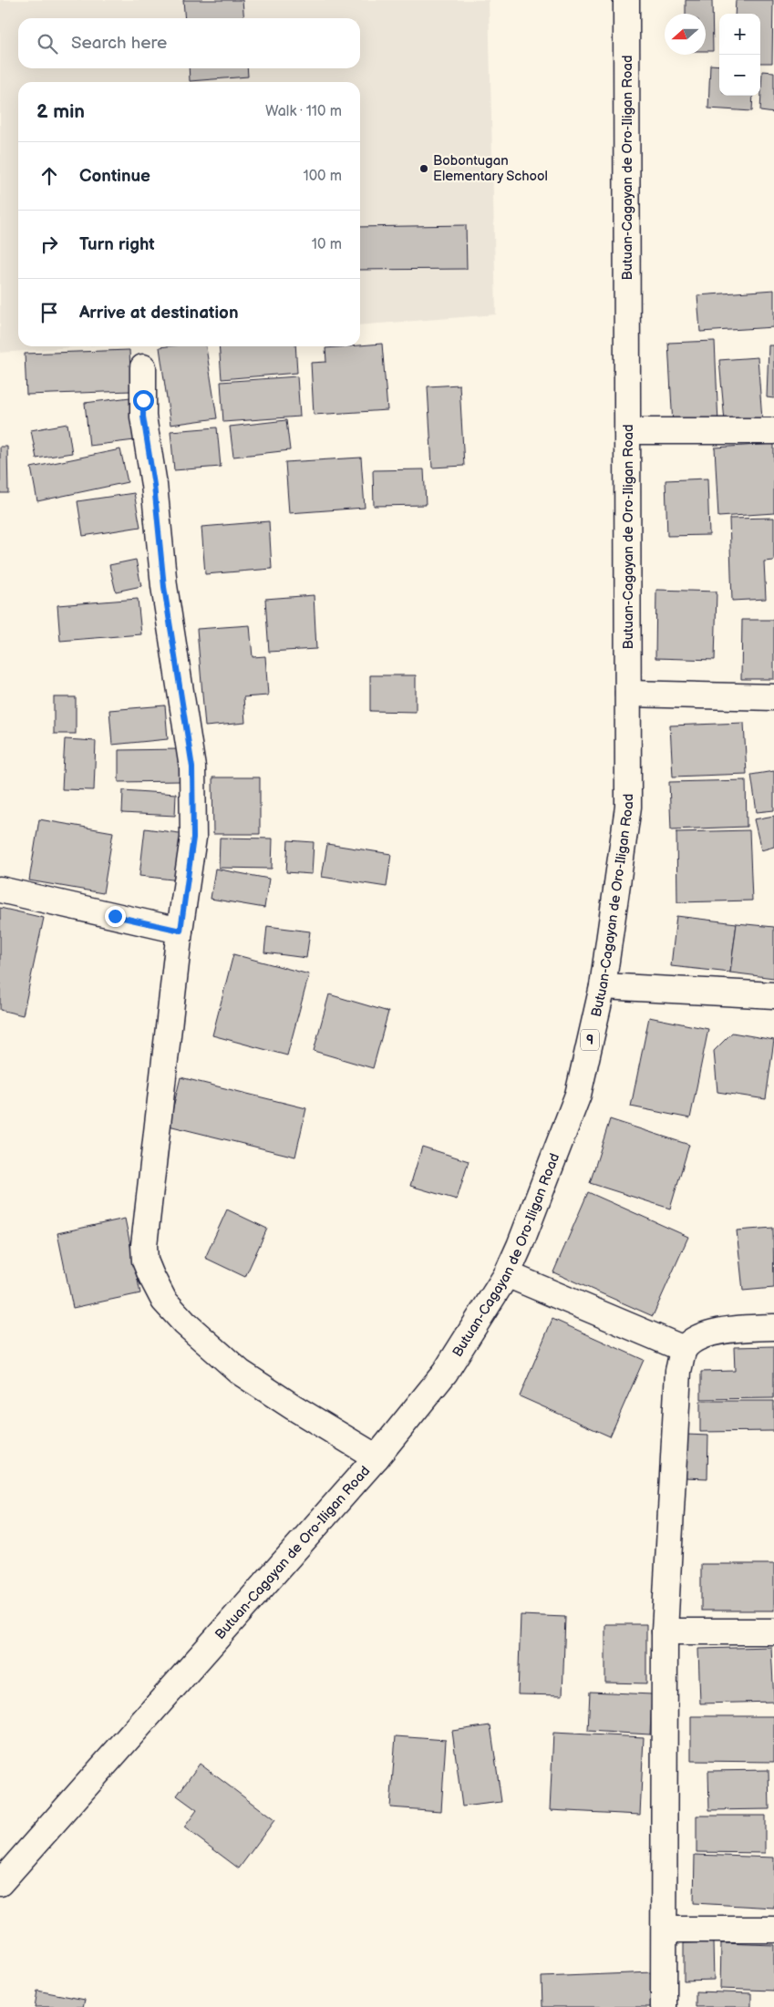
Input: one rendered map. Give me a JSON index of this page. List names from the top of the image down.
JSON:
{
  "streets": {
    "main road": ["Butuan-Cagayan de Oro-Iligan Road", "9"]
  },
  "places": ["Bobontugan Elementary School"],
  "north": "left",
  "page": {
    "map_buttons": ["+", "−"],
    "search": "Search here",
    "heading": ["2 min", "Walk · 110 m"],
    "list": [
      ["Continue", "100 m"],
      ["Turn right", "10 m"],
      "Arrive at destination"
    ]
  }
}
